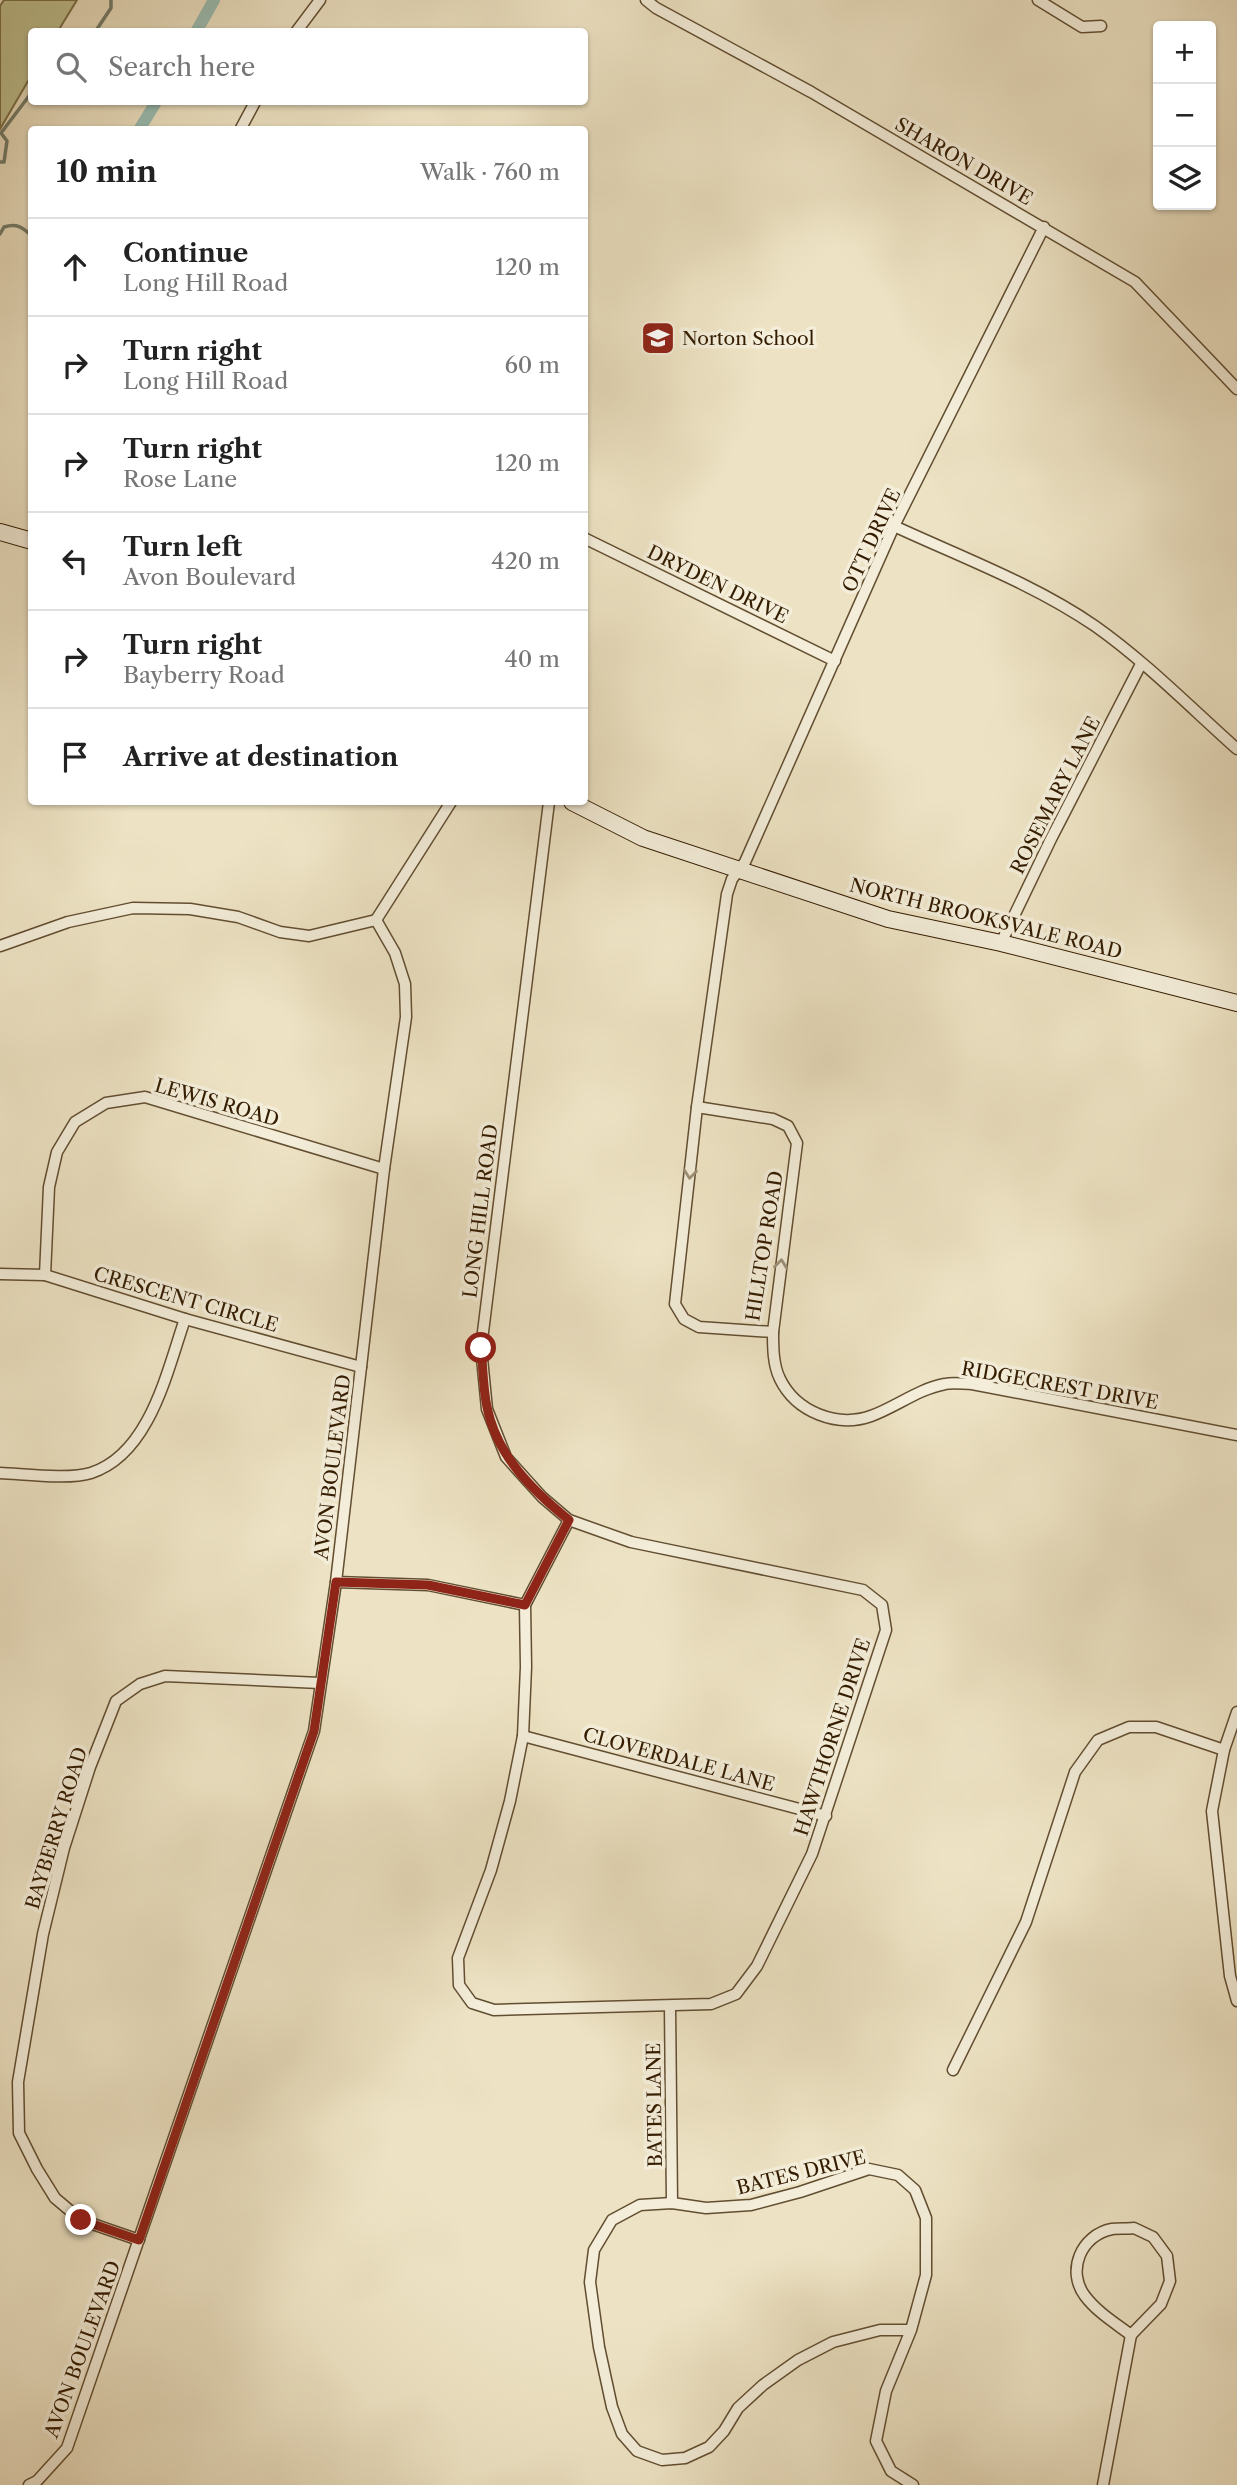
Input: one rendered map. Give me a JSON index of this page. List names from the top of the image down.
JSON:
{
  "streets": {
    "main road": ["NORTH BROOKSVALE ROAD"],
    "street": [
      "SHARON DRIVE",
      "OTT DRIVE",
      "DRYDEN DRIVE",
      "ROSEMARY LANE",
      "LEWIS ROAD",
      "LONG HILL ROAD",
      "HILLTOP ROAD",
      "CRESCENT CIRCLE",
      "RIDGECREST DRIVE",
      "AVON BOULEVARD",
      "HAWTHORNE DRIVE",
      "CLOVERDALE LANE",
      "BAYBERRY ROAD",
      "BATES LANE",
      "BATES DRIVE"
    ]
  },
  "crossings": [
    ["SHARON DRIVE", "OTT DRIVE"],
    ["OTT DRIVE", "DRYDEN DRIVE"],
    ["OTT DRIVE", "NORTH BROOKSVALE ROAD"],
    ["OTT DRIVE", "HILLTOP ROAD"],
    ["ROSEMARY LANE", "NORTH BROOKSVALE ROAD"],
    ["NORTH BROOKSVALE ROAD", "HILLTOP ROAD"],
    ["LEWIS ROAD", "CRESCENT CIRCLE"],
    ["LEWIS ROAD", "AVON BOULEVARD"],
    ["LONG HILL ROAD", "HAWTHORNE DRIVE"],
    ["HILLTOP ROAD", "RIDGECREST DRIVE"],
    ["CRESCENT CIRCLE", "AVON BOULEVARD"],
    ["AVON BOULEVARD", "BAYBERRY ROAD"],
    ["HAWTHORNE DRIVE", "CLOVERDALE LANE"],
    ["HAWTHORNE DRIVE", "BATES LANE"],
    ["BATES LANE", "BATES DRIVE"]
  ],
  "places": {
    "school or university": ["Norton School"]
  },
  "page": {
    "map_buttons": ["+", "−"],
    "search": "Search here",
    "heading": ["10 min", "Walk · 760 m"],
    "list": [
      ["Continue", "Long Hill Road", "120 m"],
      ["Turn right", "Long Hill Road", "60 m"],
      ["Turn right", "Rose Lane", "120 m"],
      ["Turn left", "Avon Boulevard", "420 m"],
      ["Turn right", "Bayberry Road", "40 m"],
      "Arrive at destination"
    ]
  }
}
